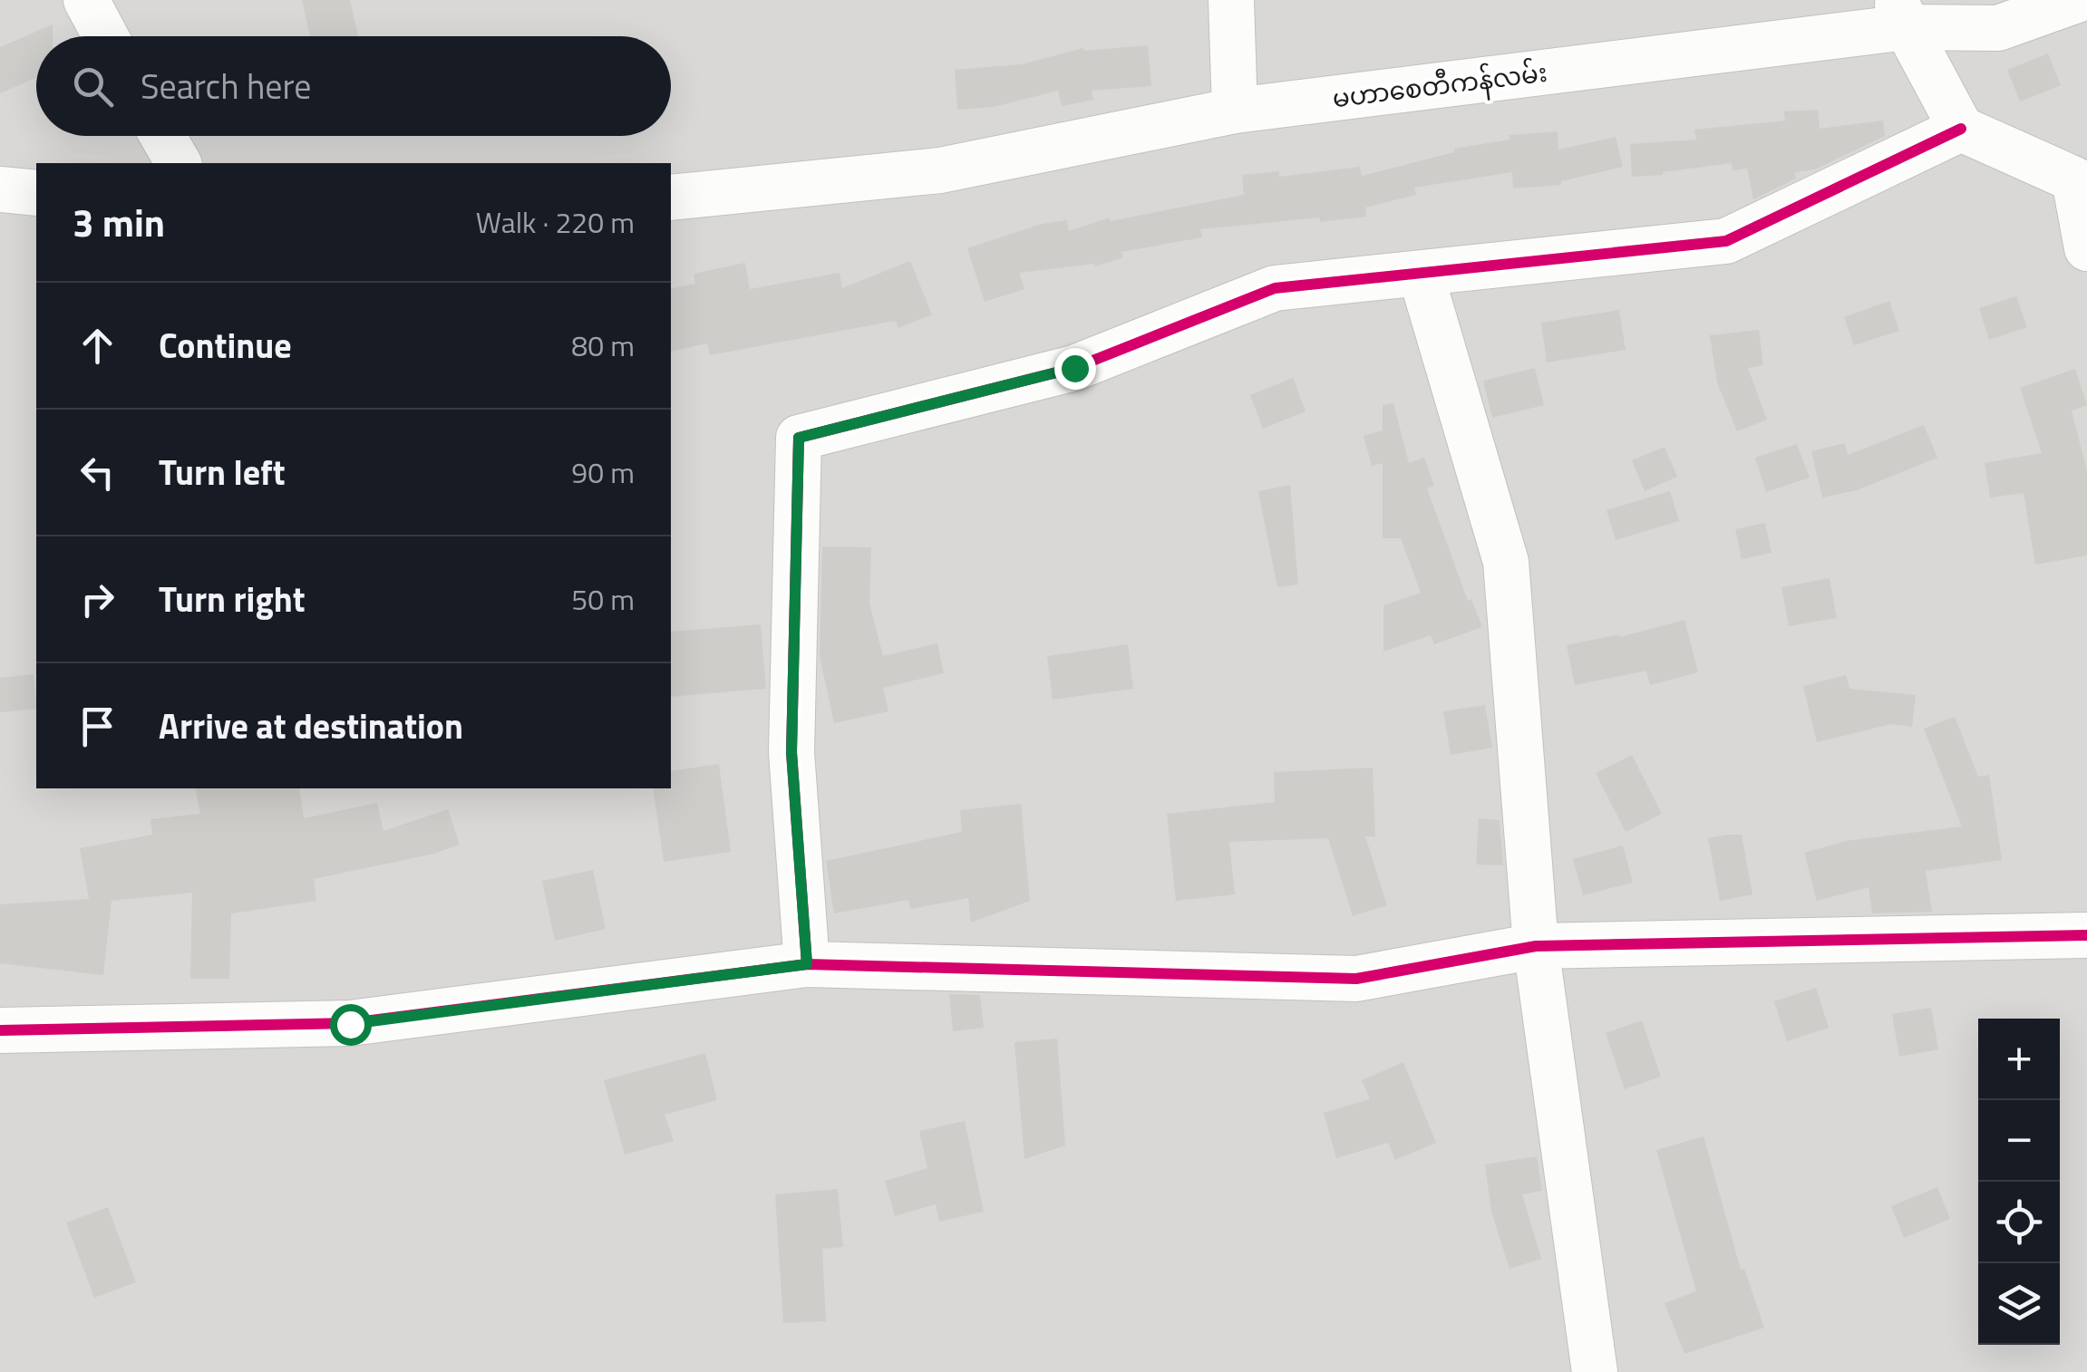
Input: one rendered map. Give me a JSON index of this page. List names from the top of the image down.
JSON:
{
  "streets": {
    "street": ["မဟာစေတီကန်လမ်း"]
  },
  "page": {
    "search": "Search here",
    "heading": ["3 min", "Walk · 220 m"],
    "list": [
      ["Continue", "80 m"],
      ["Turn left", "90 m"],
      ["Turn right", "50 m"],
      "Arrive at destination"
    ],
    "map_buttons": ["+", "−"]
  }
}
